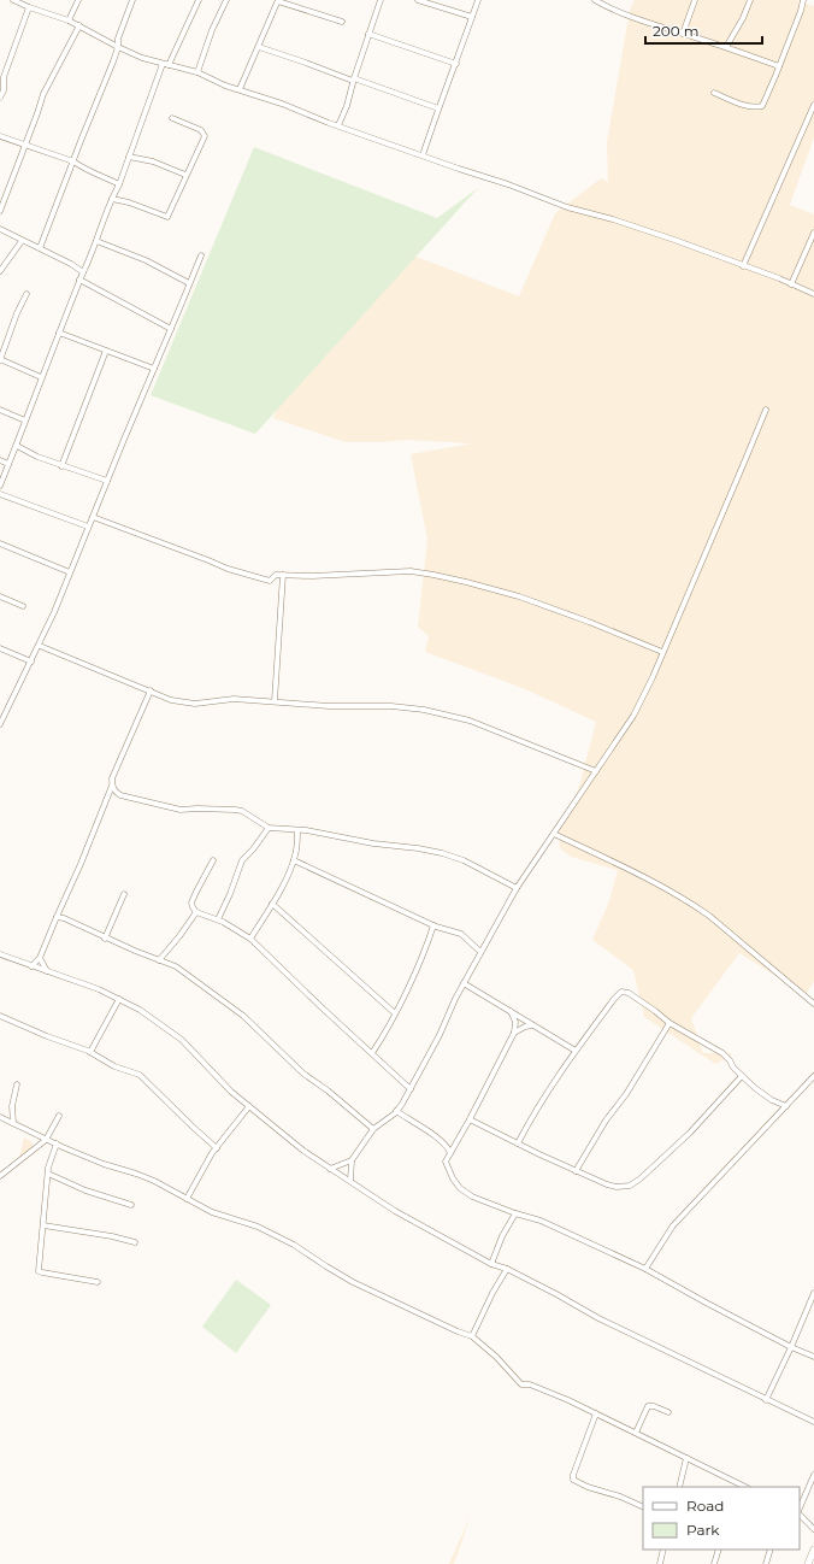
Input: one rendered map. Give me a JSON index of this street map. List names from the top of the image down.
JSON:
{
  "legend": ["Road", "Park"],
  "scale_bar": "200 m"
}
